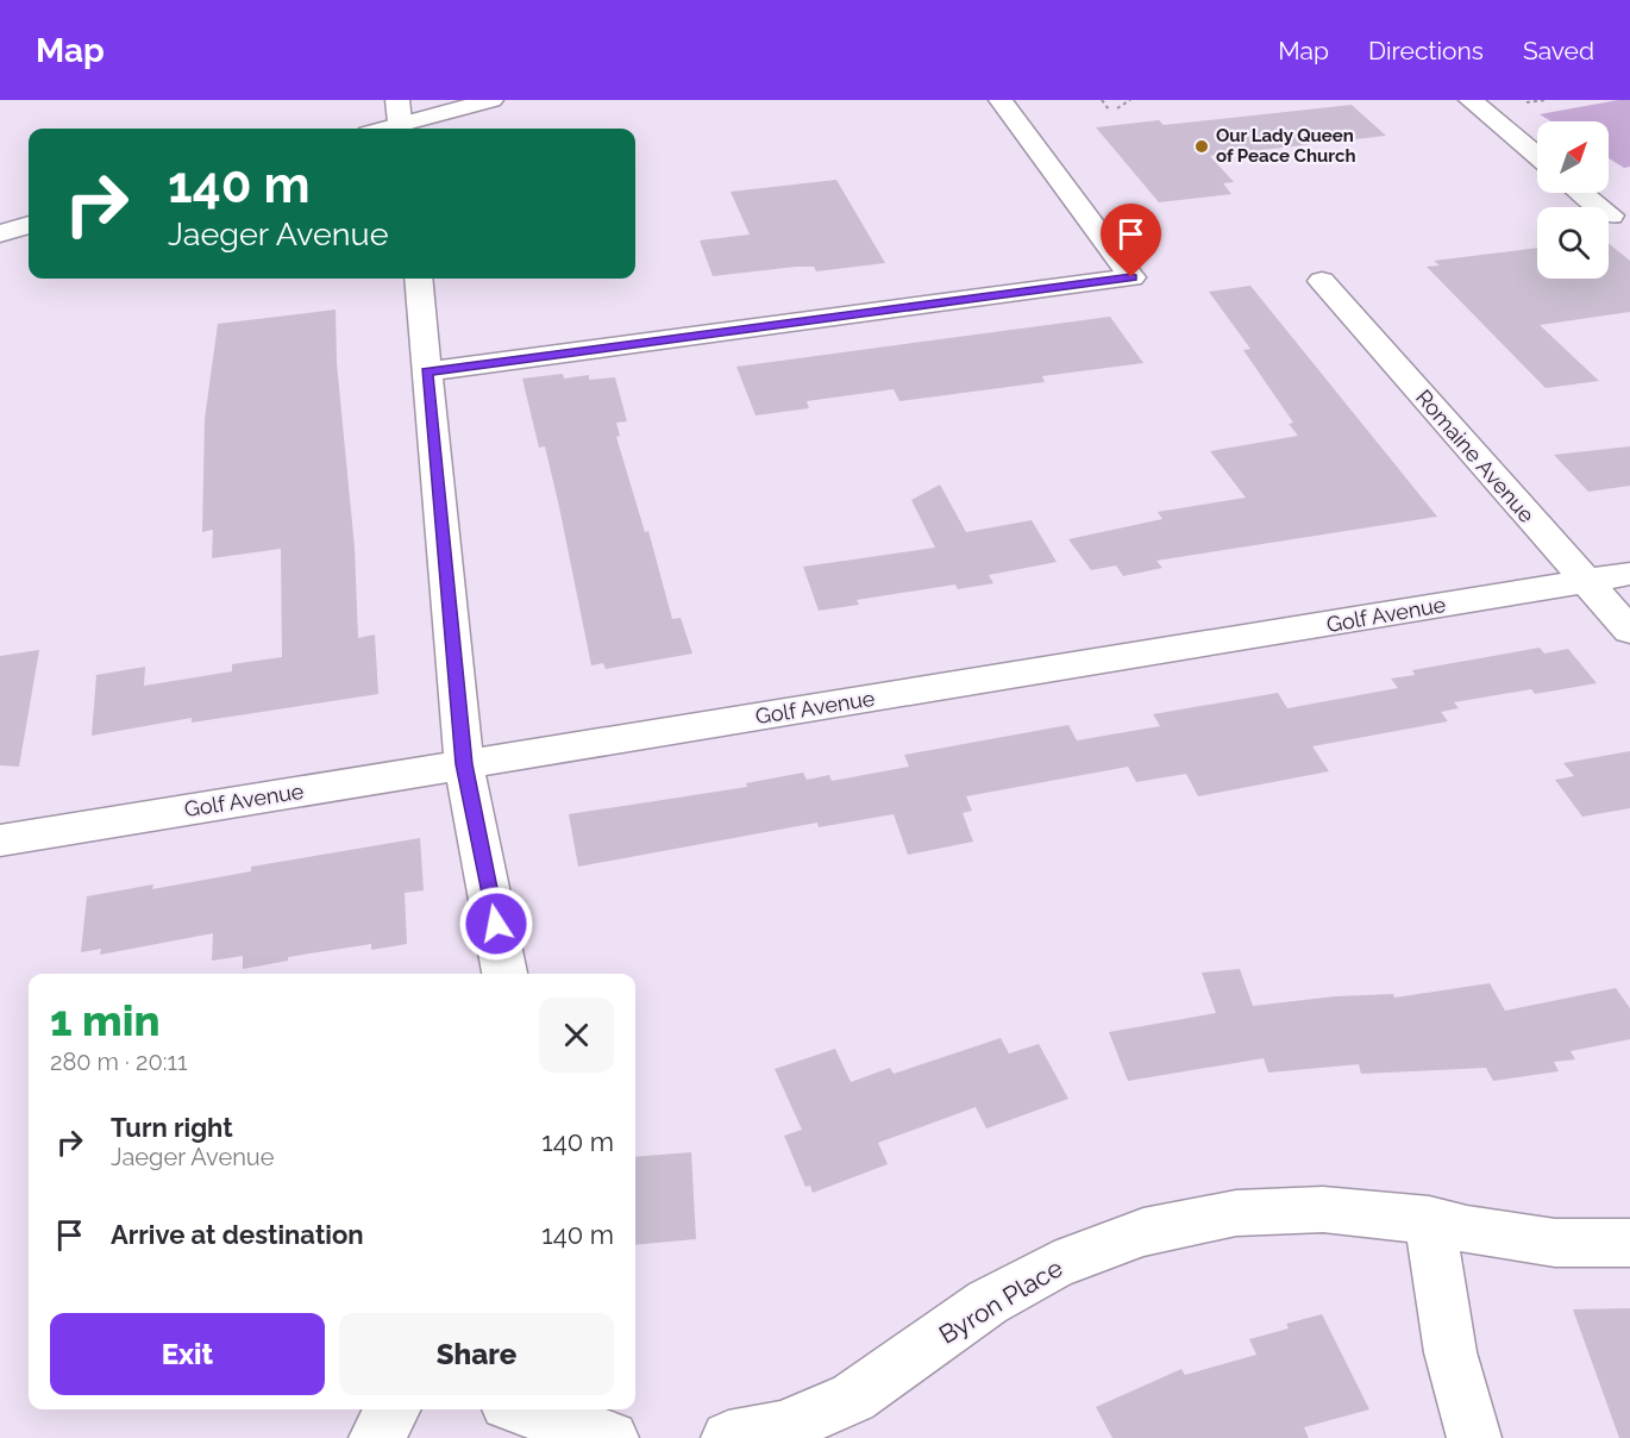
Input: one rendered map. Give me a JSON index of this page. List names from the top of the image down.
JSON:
{
  "streets": {
    "street": ["Romaine Avenue", "Golf Avenue", "Byron Place"]
  },
  "crossings": [
    ["Romaine Avenue", "Golf Avenue"]
  ],
  "places": ["Our Lady Queen of Peace Church"],
  "north": "top right",
  "page": {
    "header": "Map",
    "nav": ["Map", "Directions", "Saved"],
    "turn": ["140 m", "Jaeger Avenue"],
    "heading": ["1 min", "280 m · 20:11"],
    "list": [
      {
        "name": "Turn right",
        "note": "Jaeger Avenue",
        "value": "140 m"
      },
      {
        "name": "Arrive at destination",
        "value": "140 m"
      }
    ],
    "buttons": ["Exit", "Share"]
  }
}
